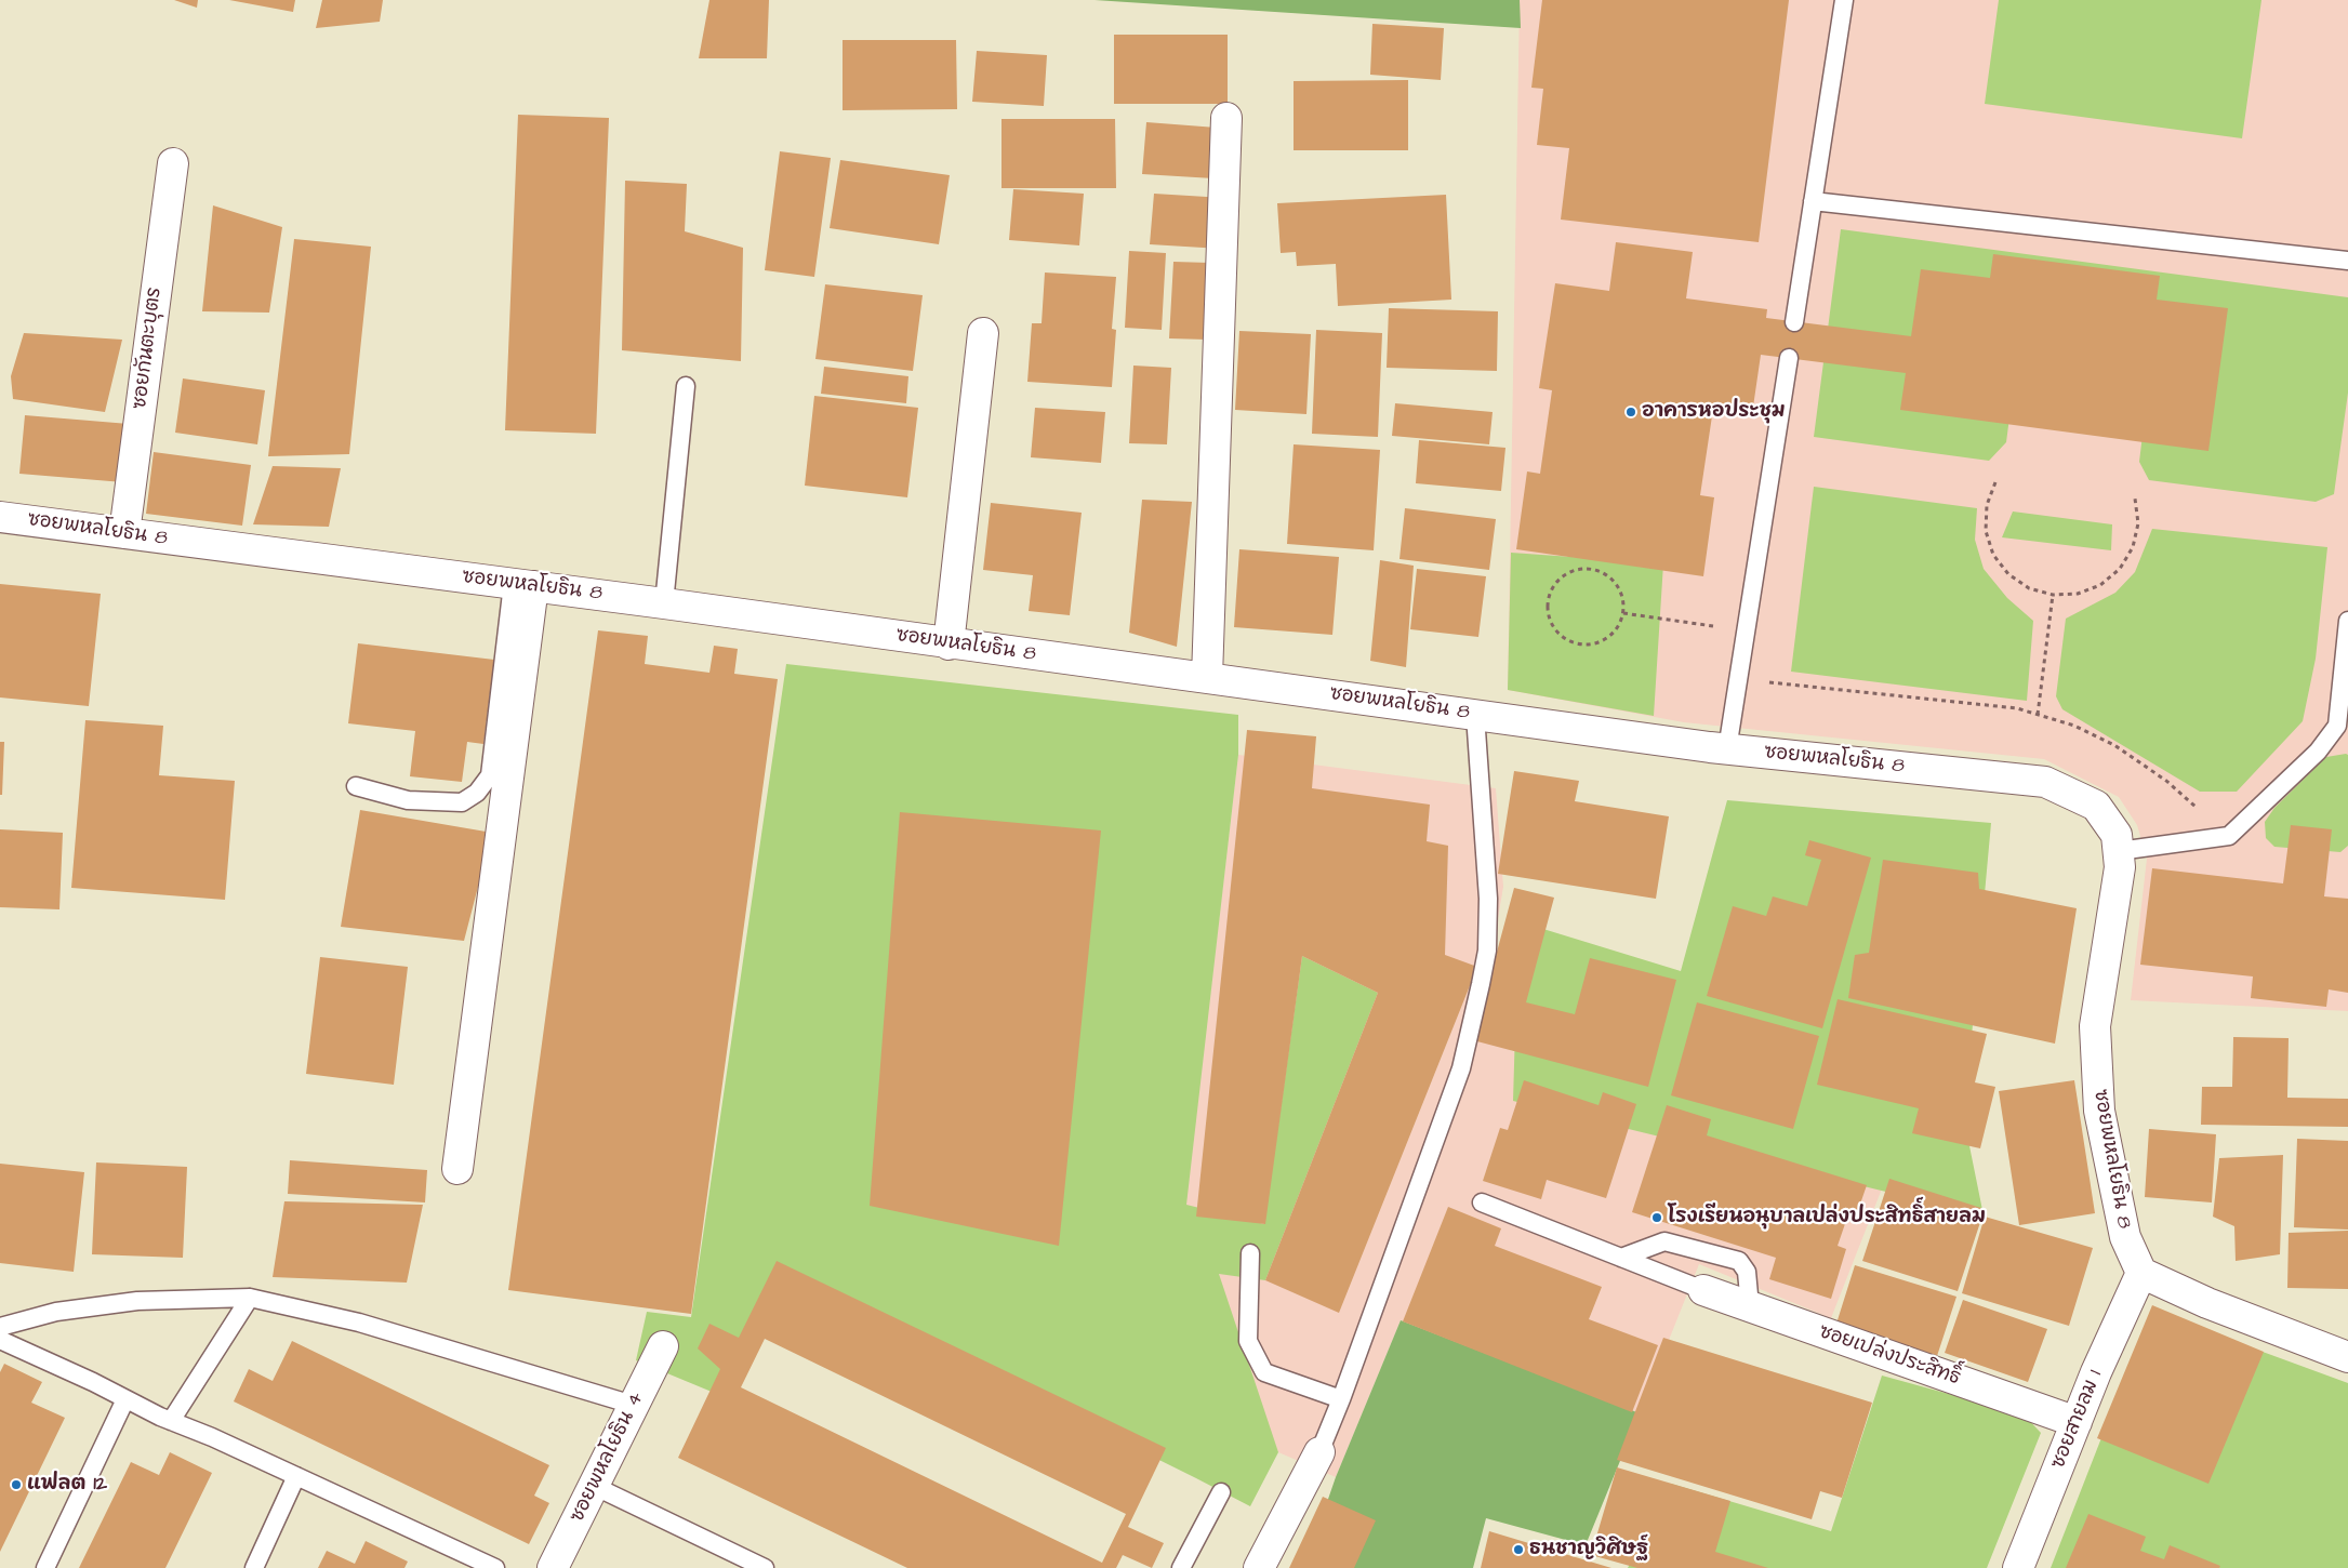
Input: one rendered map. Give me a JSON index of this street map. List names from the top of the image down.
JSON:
{
  "streets": {
    "street": [
      "ซอยกันตะบุตร",
      "ซอยพหลโยธิน 8",
      "ซอยเปล่งประสิทธิ์",
      "ซอยสายลม 1",
      "ซอยพหลโยธิน 4"
    ]
  },
  "crossings": [
    ["ซอยกันตะบุตร", "ซอยพหลโยธิน 8"],
    ["ซอยพหลโยธิน 8", "ซอยสายลม 1"],
    ["ซอยเปล่งประสิทธิ์", "ซอยสายลม 1"]
  ],
  "places": [
    "อาคารหอประชุม",
    "โรงเรียนอนุบาลเปล่งประสิทธิ์สายลม",
    "แฟลต 12",
    "ธนชาญวิศิษฐ์"
  ]
}
